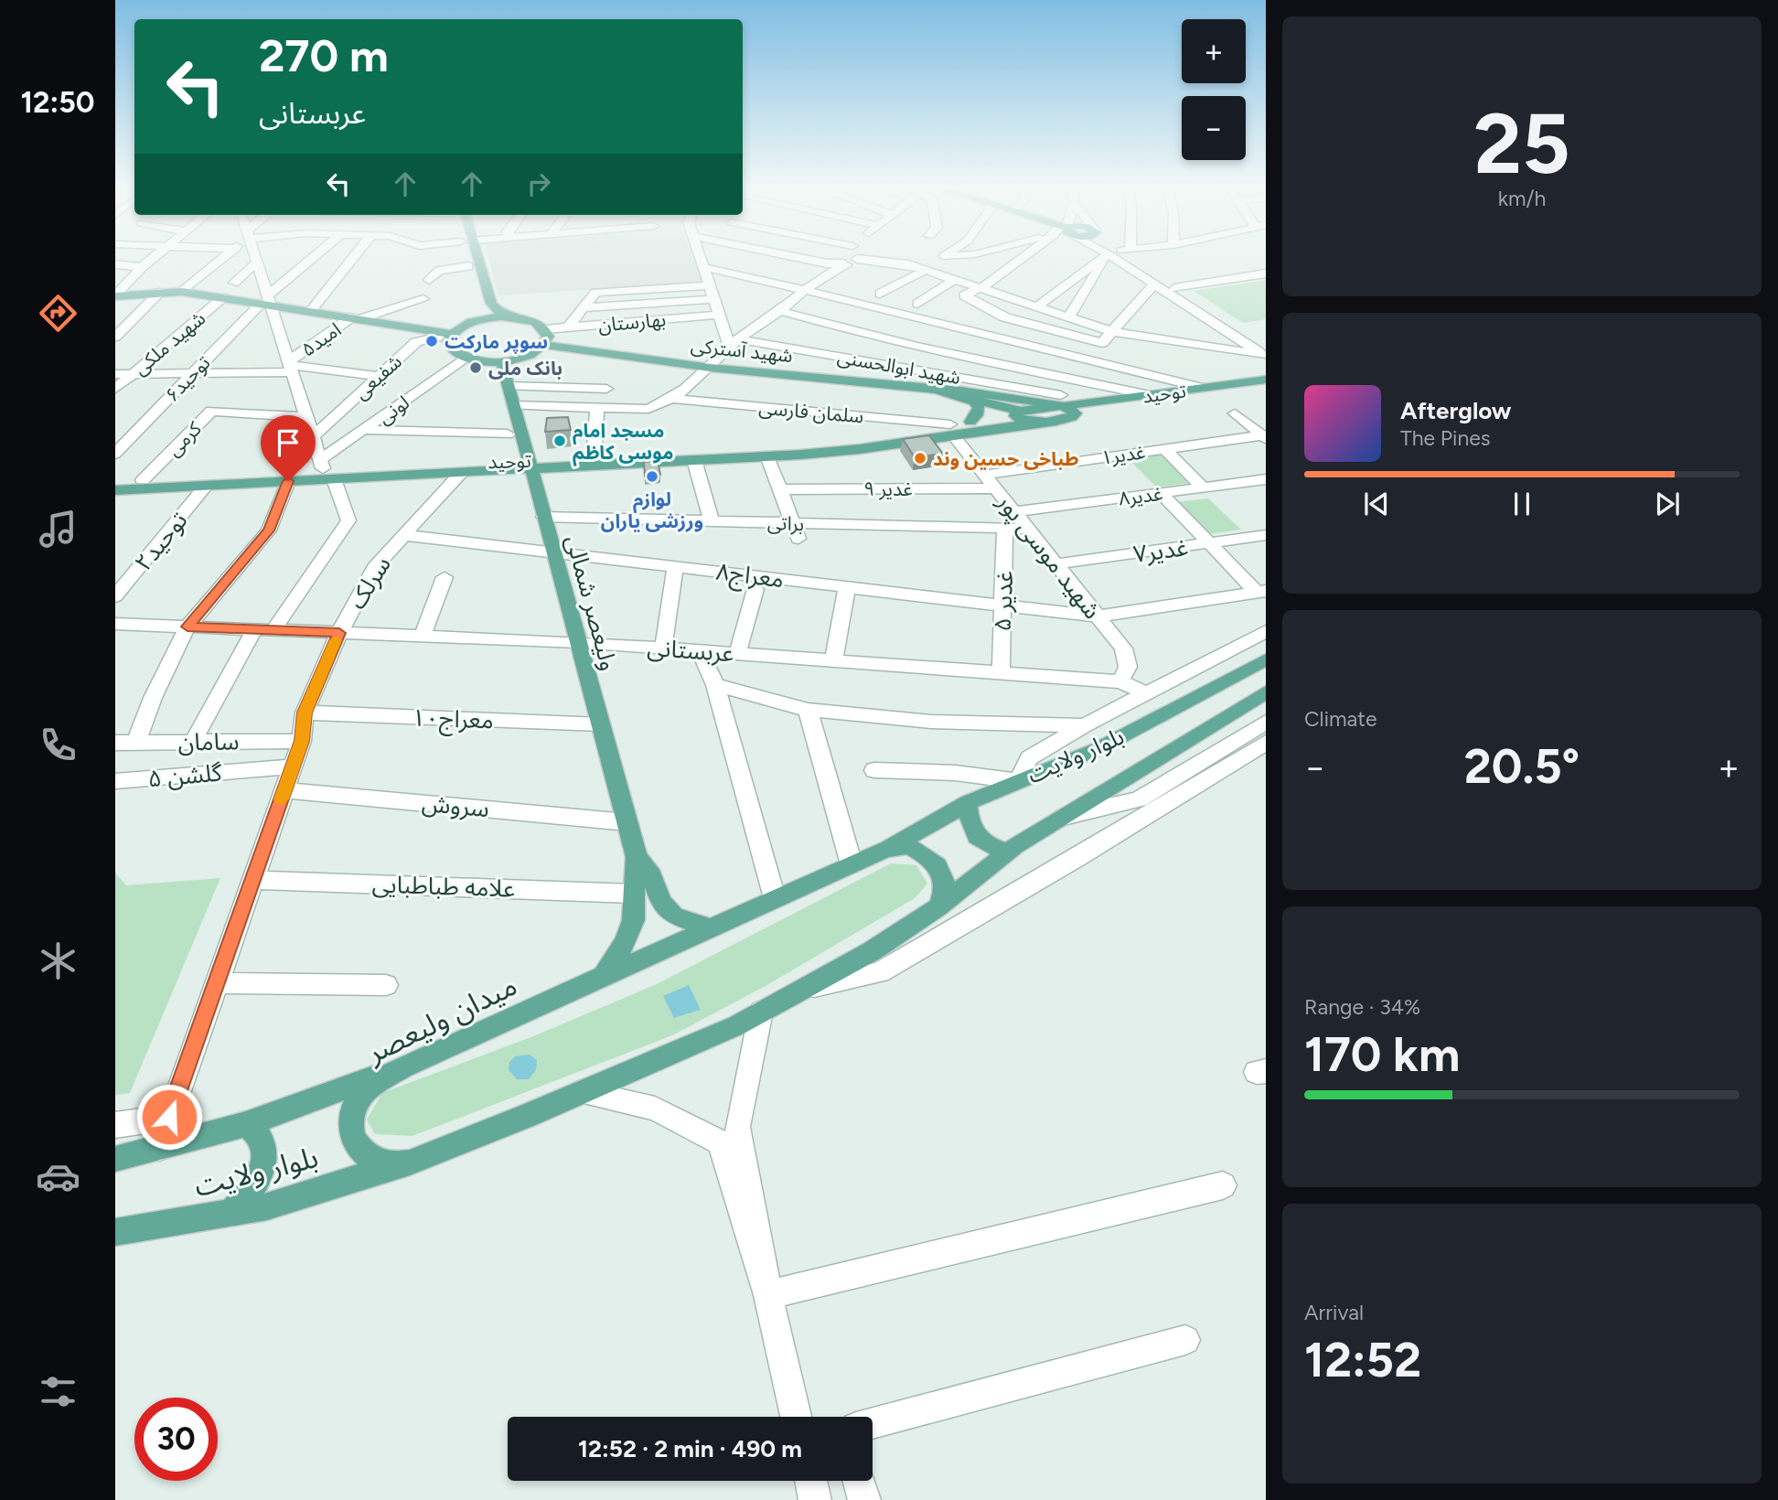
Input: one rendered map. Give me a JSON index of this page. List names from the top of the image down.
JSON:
{
  "streets": {
    "main road": [
      "شهید آسترکی",
      "توحید",
      "ولیعصر شمالی",
      "بلوار ولایت",
      "میدان ولیعصر"
    ],
    "street": [
      "بهارستان",
      "امید۵",
      "شهید ملکی",
      "شهید ابوالحسنی",
      "شفیعی",
      "توحید۶",
      "لونی",
      "سلمان فارسی",
      "کرمی",
      "غدیر۱",
      "غدیر ۹",
      "غدیر۸",
      "براتی",
      "توحید۲",
      "غدیر۷",
      "شهید موسی پور",
      "معراج۸",
      "سرلک",
      "غدیر ۵",
      "عربستانی",
      "معراج۱۰",
      "سامان",
      "گلشن ۵",
      "سروش",
      "علامه طباطبایی"
    ]
  },
  "crossings": [
    ["شهید ابوالحسنی", "توحید"],
    ["توحید", "لونی"],
    ["توحید", "سلمان فارسی"],
    ["توحید", "کرمی"],
    ["توحید", "توحید۲"],
    ["توحید", "شهید موسی پور"],
    ["توحید", "سرلک"],
    ["توحید", "ولیعصر شمالی"],
    ["سلمان فارسی", "شهید موسی پور"],
    ["غدیر۱", "شهید موسی پور"],
    ["غدیر ۹", "شهید موسی پور"],
    ["غدیر۸", "شهید موسی پور"],
    ["براتی", "شهید موسی پور"],
    ["براتی", "غدیر ۵"],
    ["براتی", "ولیعصر شمالی"],
    ["غدیر۷", "شهید موسی پور"],
    ["شهید موسی پور", "معراج۸"],
    ["شهید موسی پور", "عربستانی"],
    ["معراج۸", "سرلک"],
    ["معراج۸", "غدیر ۵"],
    ["معراج۸", "ولیعصر شمالی"],
    ["سرلک", "عربستانی"],
    ["سرلک", "معراج۱۰"],
    ["سرلک", "سامان"],
    ["سرلک", "بلوار ولایت"],
    ["سرلک", "گلشن ۵"],
    ["سرلک", "سروش"],
    ["سرلک", "علامه طباطبایی"],
    ["غدیر ۵", "عربستانی"],
    ["ولیعصر شمالی", "عربستانی"],
    ["ولیعصر شمالی", "معراج۱۰"],
    ["ولیعصر شمالی", "سروش"],
    ["بلوار ولایت", "میدان ولیعصر"]
  ],
  "places": [
    "سوپر مارکت",
    "بانک ملی",
    "مسجد امام موسی کاظم",
    "طباخی حسین وند",
    "لوازم ورزشی یاران"
  ],
  "page": {
    "tabs": "12:50",
    "tile": [
      ["25", "km/h"],
      "Climate",
      ["Range · 34%", "170 km"],
      ["Arrival", "12:52"]
    ],
    "map_buttons": ["+", "−"],
    "turn": ["270 m", "عربستانی"],
    "song": ["Afterglow", "The Pines"],
    "heat": ["−", "20.5°", "+"],
    "limit": "30",
    "trip": "12:52 · 2 min · 490 m"
  }
}
